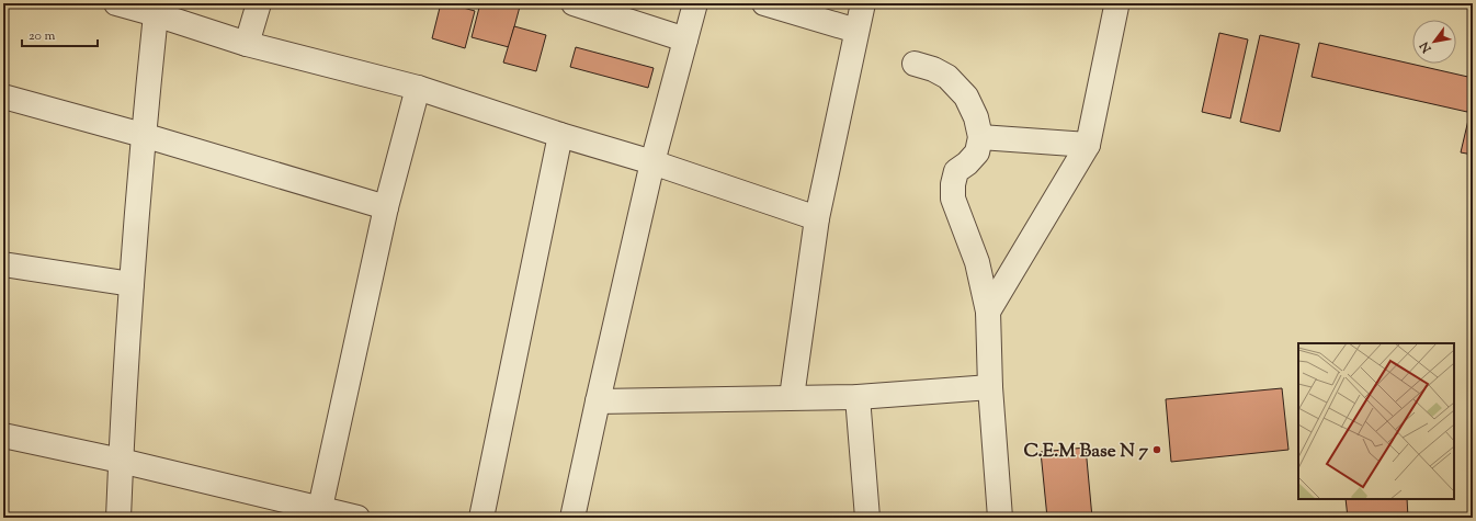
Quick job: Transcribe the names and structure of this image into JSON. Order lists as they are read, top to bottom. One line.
{"places":["C.E.M Base N 7"],"scale_bar":"20 m","north":"bottom left"}
